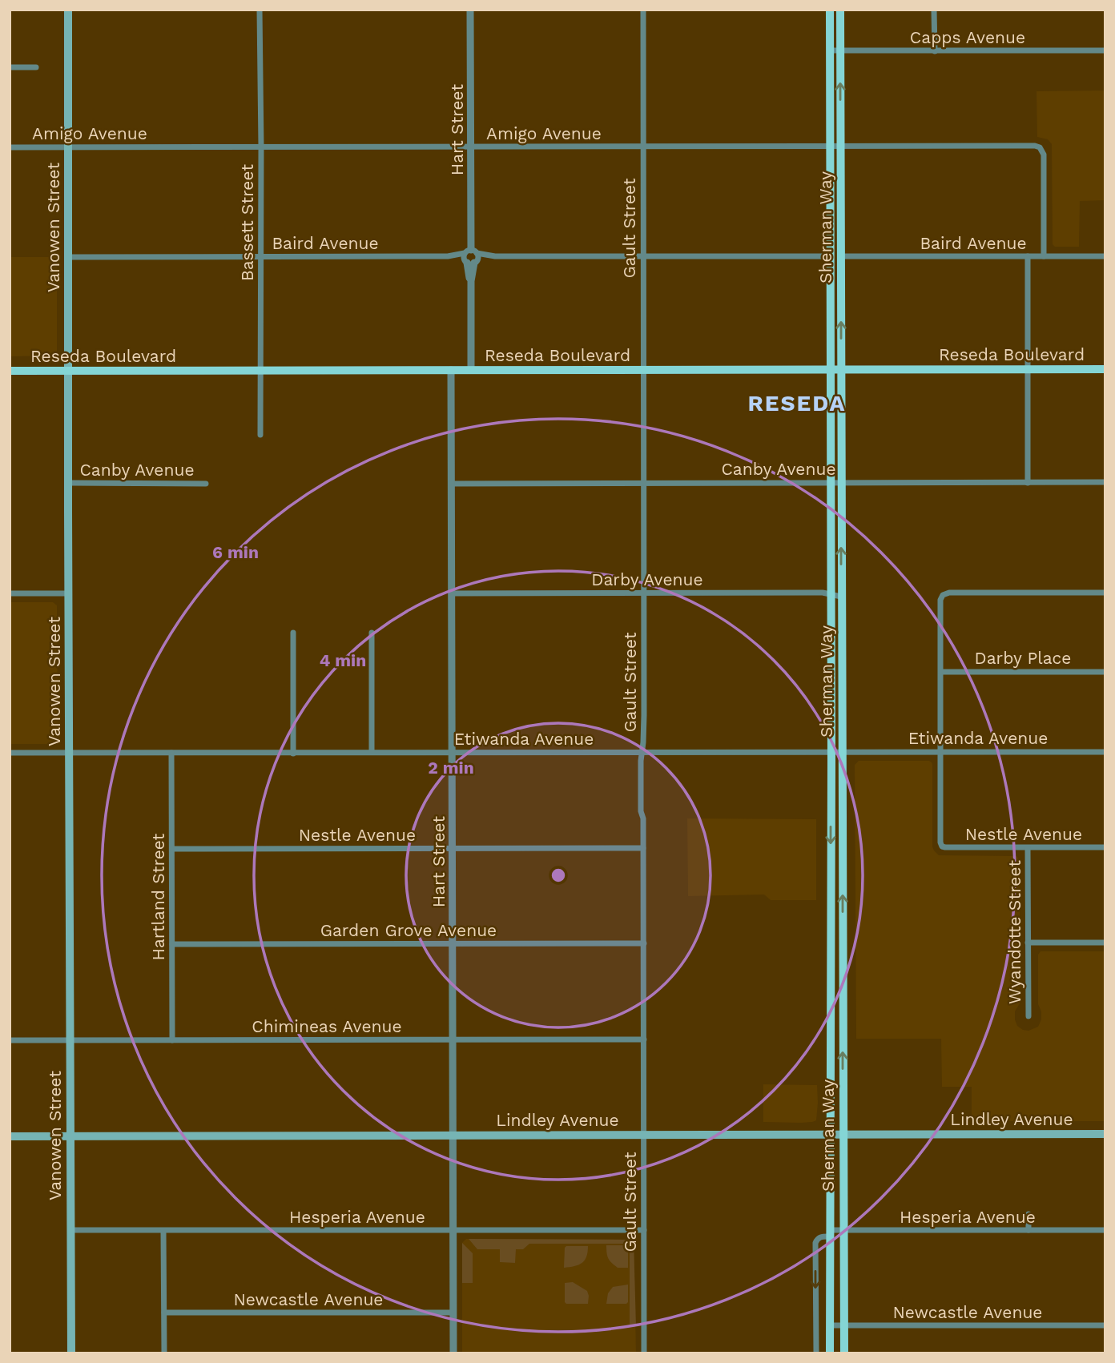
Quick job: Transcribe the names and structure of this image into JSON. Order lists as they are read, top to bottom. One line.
{"streets":{"main road":["Vanowen Street","Sherman Way","Reseda Boulevard","Lindley Avenue"],"street":["Capps Avenue","Hart Street","Amigo Avenue","Bassett Street","Gault Street","Baird Avenue","Canby Avenue","Darby Avenue","Darby Place","Etiwanda Avenue","Nestle Avenue","Hartland Street","Garden Grove Avenue","Wyandotte Street","Chimineas Avenue","Hesperia Avenue","Newcastle Avenue"]},"crossings":[["Capps Avenue","Sherman Way"],["Hart Street","Amigo Avenue"],["Hart Street","Baird Avenue"],["Hart Street","Reseda Boulevard"],["Hart Street","Canby Avenue"],["Hart Street","Darby Avenue"],["Hart Street","Etiwanda Avenue"],["Hart Street","Nestle Avenue"],["Hart Street","Garden Grove Avenue"],["Hart Street","Chimineas Avenue"],["Hart Street","Lindley Avenue"],["Hart Street","Hesperia Avenue"],["Hart Street","Newcastle Avenue"],["Amigo Avenue","Bassett Street"],["Amigo Avenue","Vanowen Street"],["Amigo Avenue","Sherman Way"],["Amigo Avenue","Gault Street"],["Amigo Avenue","Baird Avenue"],["Bassett Street","Baird Avenue"],["Bassett Street","Reseda Boulevard"],["Vanowen Street","Baird Avenue"],["Vanowen Street","Reseda Boulevard"],["Vanowen Street","Canby Avenue"],["Vanowen Street","Etiwanda Avenue"],["Vanowen Street","Chimineas Avenue"],["Vanowen Street","Lindley Avenue"],["Vanowen Street","Hesperia Avenue"],["Sherman Way","Baird Avenue"],["Sherman Way","Reseda Boulevard"],["Sherman Way","Canby Avenue"],["Sherman Way","Darby Avenue"],["Sherman Way","Etiwanda Avenue"],["Sherman Way","Lindley Avenue"],["Sherman Way","Hesperia Avenue"],["Sherman Way","Newcastle Avenue"],["Gault Street","Baird Avenue"],["Gault Street","Reseda Boulevard"],["Gault Street","Canby Avenue"],["Gault Street","Darby Avenue"],["Gault Street","Etiwanda Avenue"],["Gault Street","Nestle Avenue"],["Gault Street","Garden Grove Avenue"],["Gault Street","Chimineas Avenue"],["Gault Street","Lindley Avenue"],["Gault Street","Hesperia Avenue"],["Etiwanda Avenue","Nestle Avenue"],["Etiwanda Avenue","Hartland Street"],["Nestle Avenue","Hartland Street"],["Nestle Avenue","Wyandotte Street"],["Hartland Street","Garden Grove Avenue"],["Hartland Street","Chimineas Avenue"]],"districts":["RESEDA"],"rings":["6 min","4 min","2 min"]}
